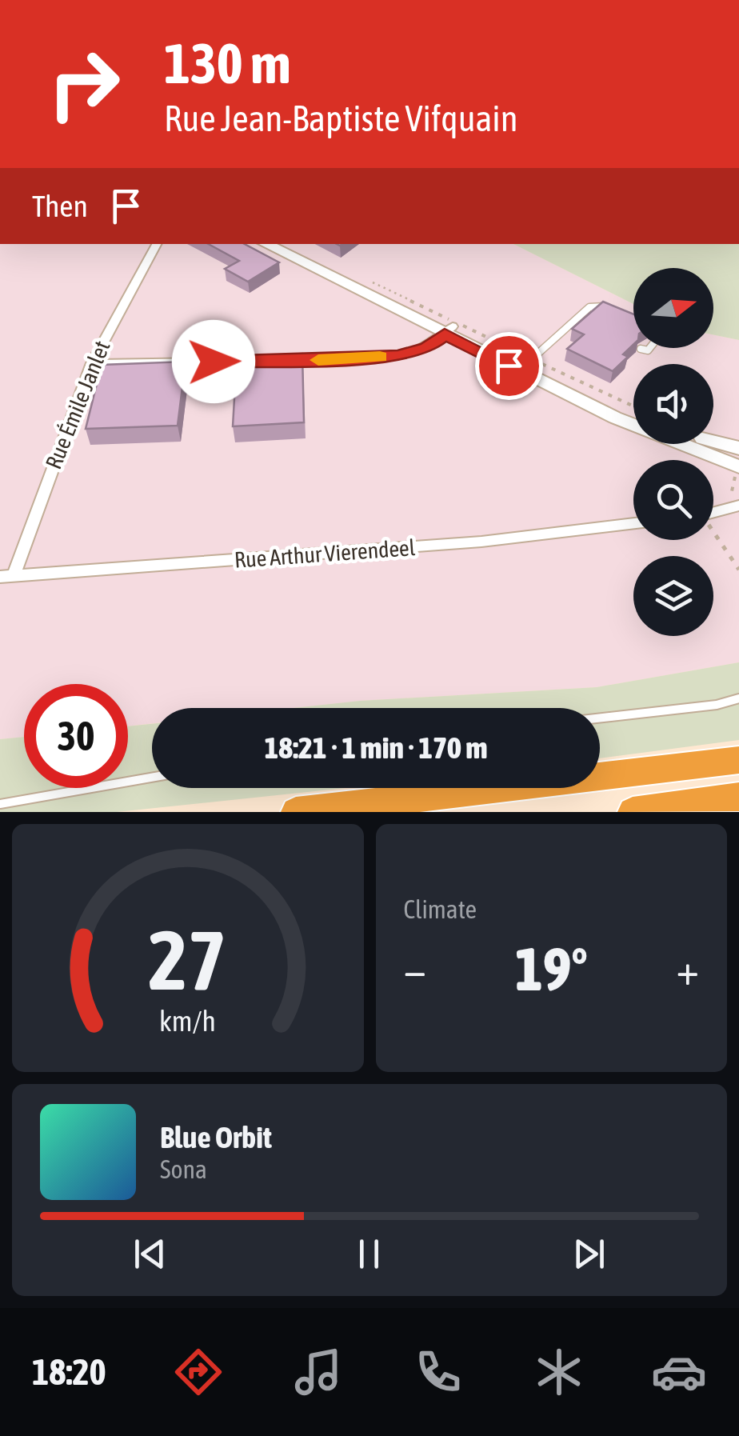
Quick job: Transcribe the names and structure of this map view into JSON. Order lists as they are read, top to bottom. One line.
{"streets":{"street":["Rue Émile Janlet","Rue Arthur Vierendeel"]},"crossings":[["Rue Émile Janlet","Rue Arthur Vierendeel"]],"north":"right","page":{"turn":["130 m","Rue Jean-Baptiste Vifquain"],"then":"Then","limit":"30","trip":"18:21 · 1 min · 170 m","tile":"Climate","heat":["−","19°","+"],"song":["Blue Orbit","Sona"],"tabs":"18:20","gauge":["27","km/h"]}}
